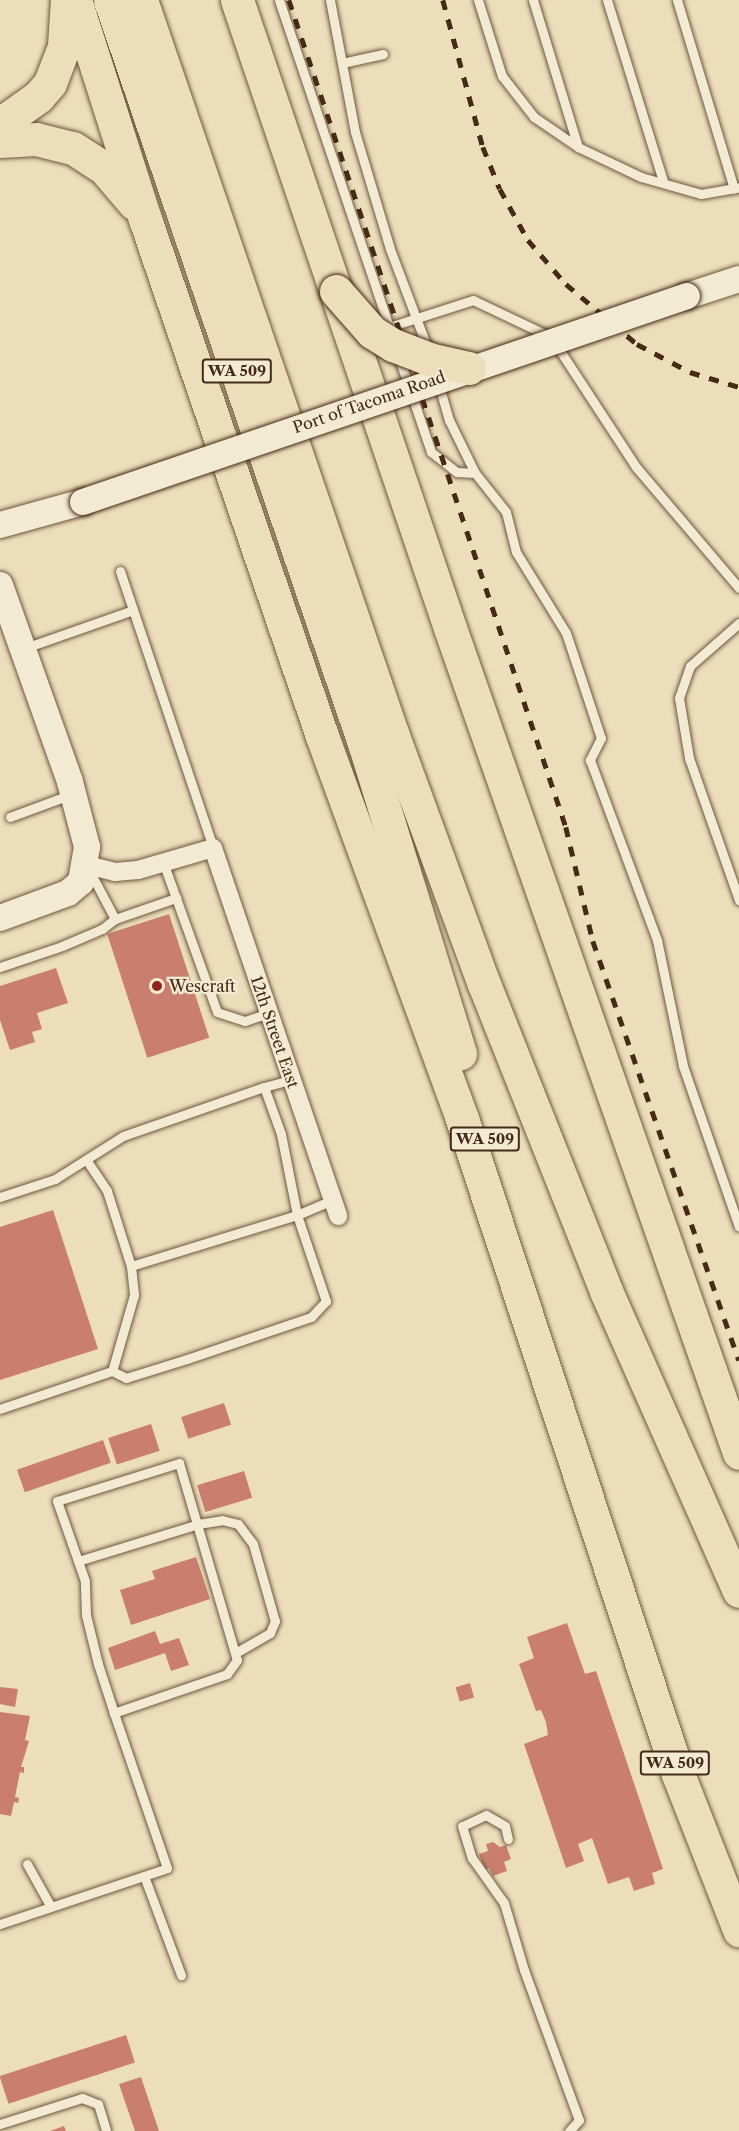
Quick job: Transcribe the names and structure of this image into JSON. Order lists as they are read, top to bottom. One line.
{"streets":{"highway":["WA 509"],"main road":["Port of Tacoma Road"],"street":["12th Street East"]},"places":["Wescraft"]}
